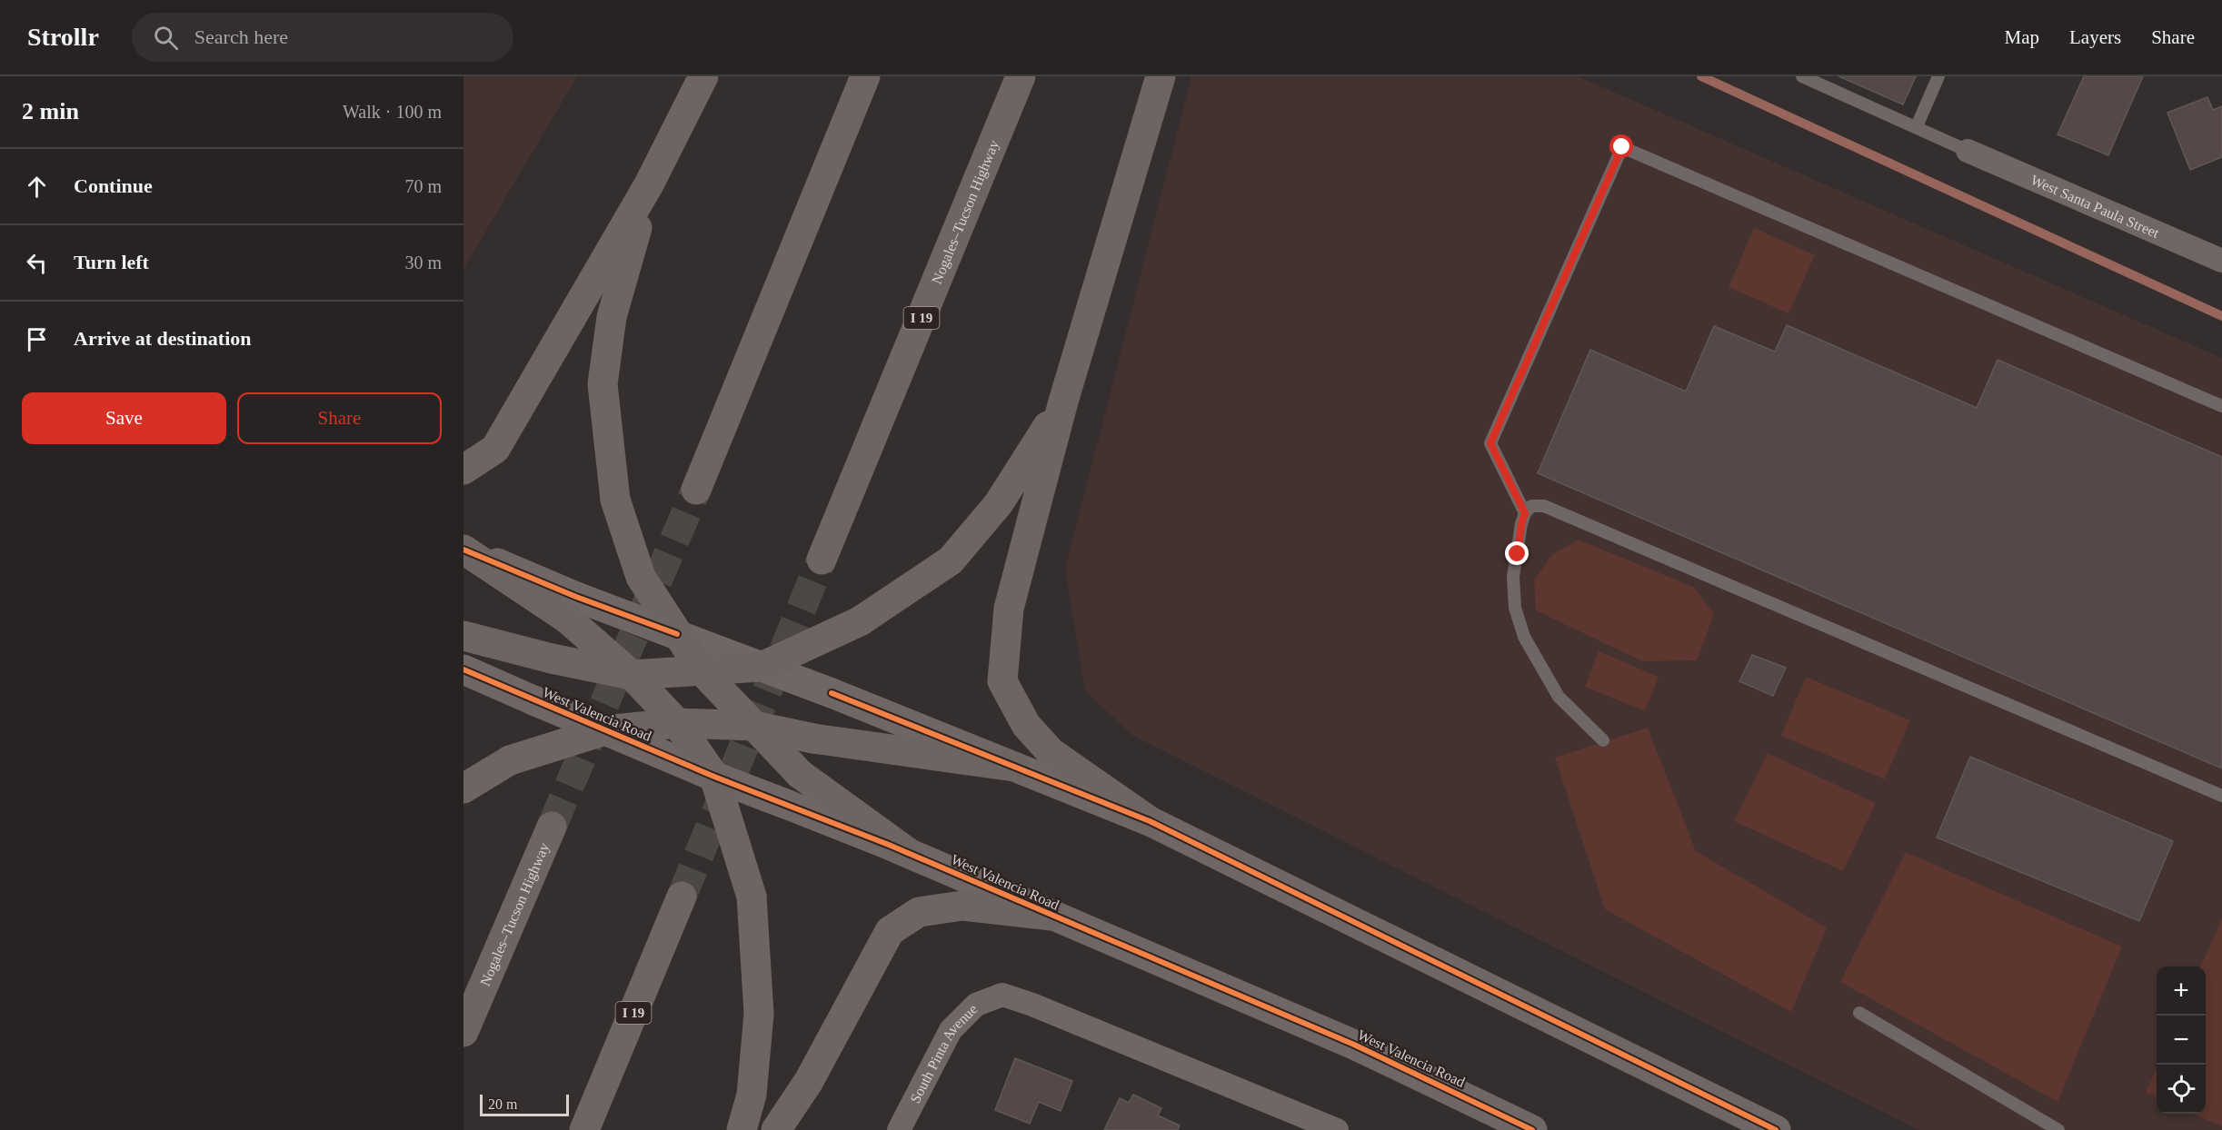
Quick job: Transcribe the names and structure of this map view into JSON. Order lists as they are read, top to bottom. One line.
{"streets":{"highway":["Nogales–Tucson Highway","I 19"],"main road":["West Valencia Road"],"street":["West Santa Paula Street","South Pinta Avenue"]},"scale_bar":"20 m","page":{"header":"Strollr","search":"Search here","nav":["Map","Layers","Share"],"heading":["2 min","Walk · 100 m"],"list":[["Continue","70 m"],["Turn left","30 m"],"Arrive at destination"],"buttons":["Save","Share"],"map_buttons":["+","−"],"scale":"20 m"}}
